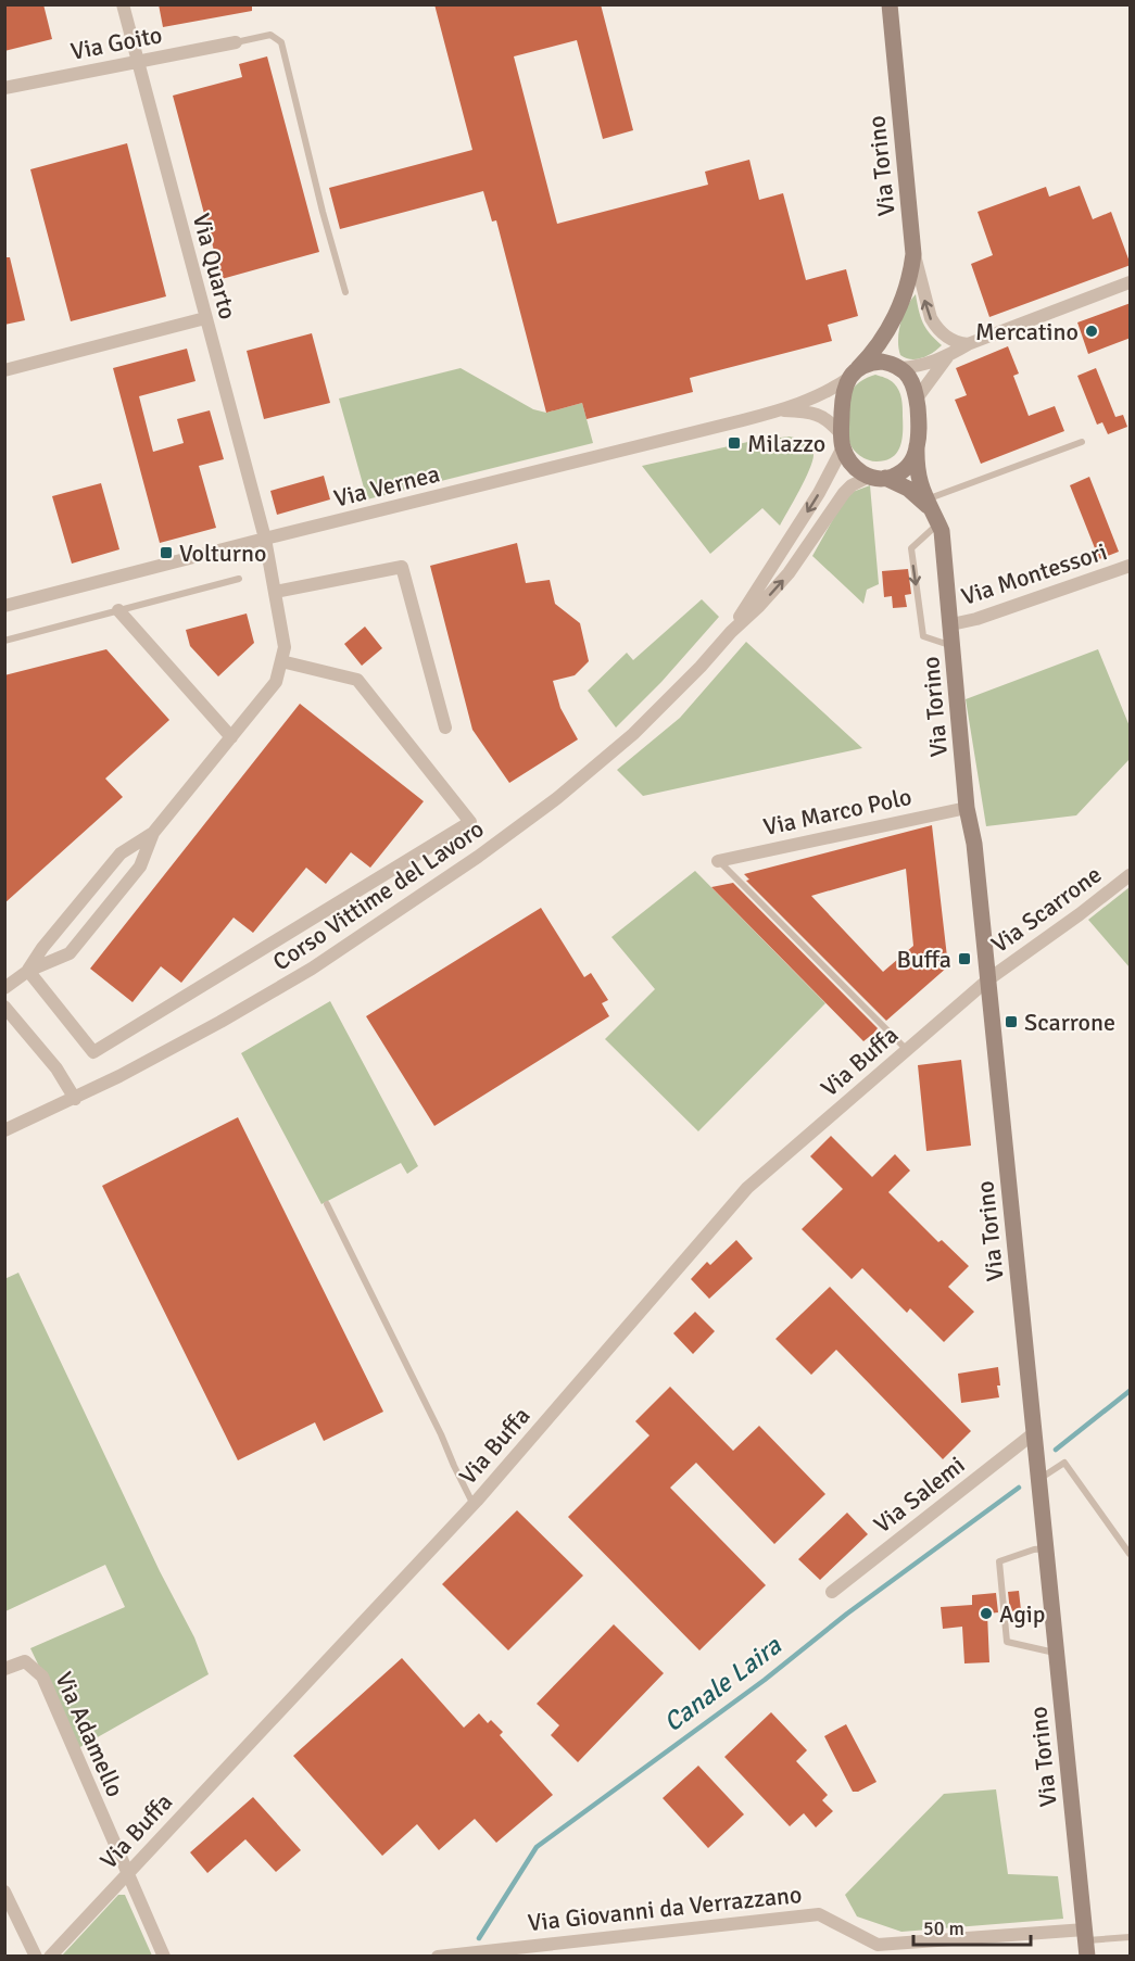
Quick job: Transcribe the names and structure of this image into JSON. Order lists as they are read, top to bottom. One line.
{"streets":{"main road":["Via Torino"],"street":["Via Goito","Via Quarto","Via Vernea","Via Montessori","Via Marco Polo","Corso Vittime del Lavoro","Via Scarrone","Via Buffa","Via Salemi","Via Adamello","Via Giovanni da Verrazzano"]},"crossings":[["Via Goito","Via Quarto"],["Via Torino","Via Montessori"],["Via Torino","Via Marco Polo"],["Via Torino","Via Scarrone"],["Via Torino","Via Buffa"],["Via Torino","Via Salemi"],["Via Torino","Via Giovanni da Verrazzano"],["Via Quarto","Via Vernea"],["Via Scarrone","Via Buffa"],["Via Buffa","Via Adamello"]],"water":["Canale Laira"],"places":{"other":["Mercatino","Agip"],"transit":["Milazzo","Volturno","Buffa","Scarrone"]},"scale_bar":"50 m"}
